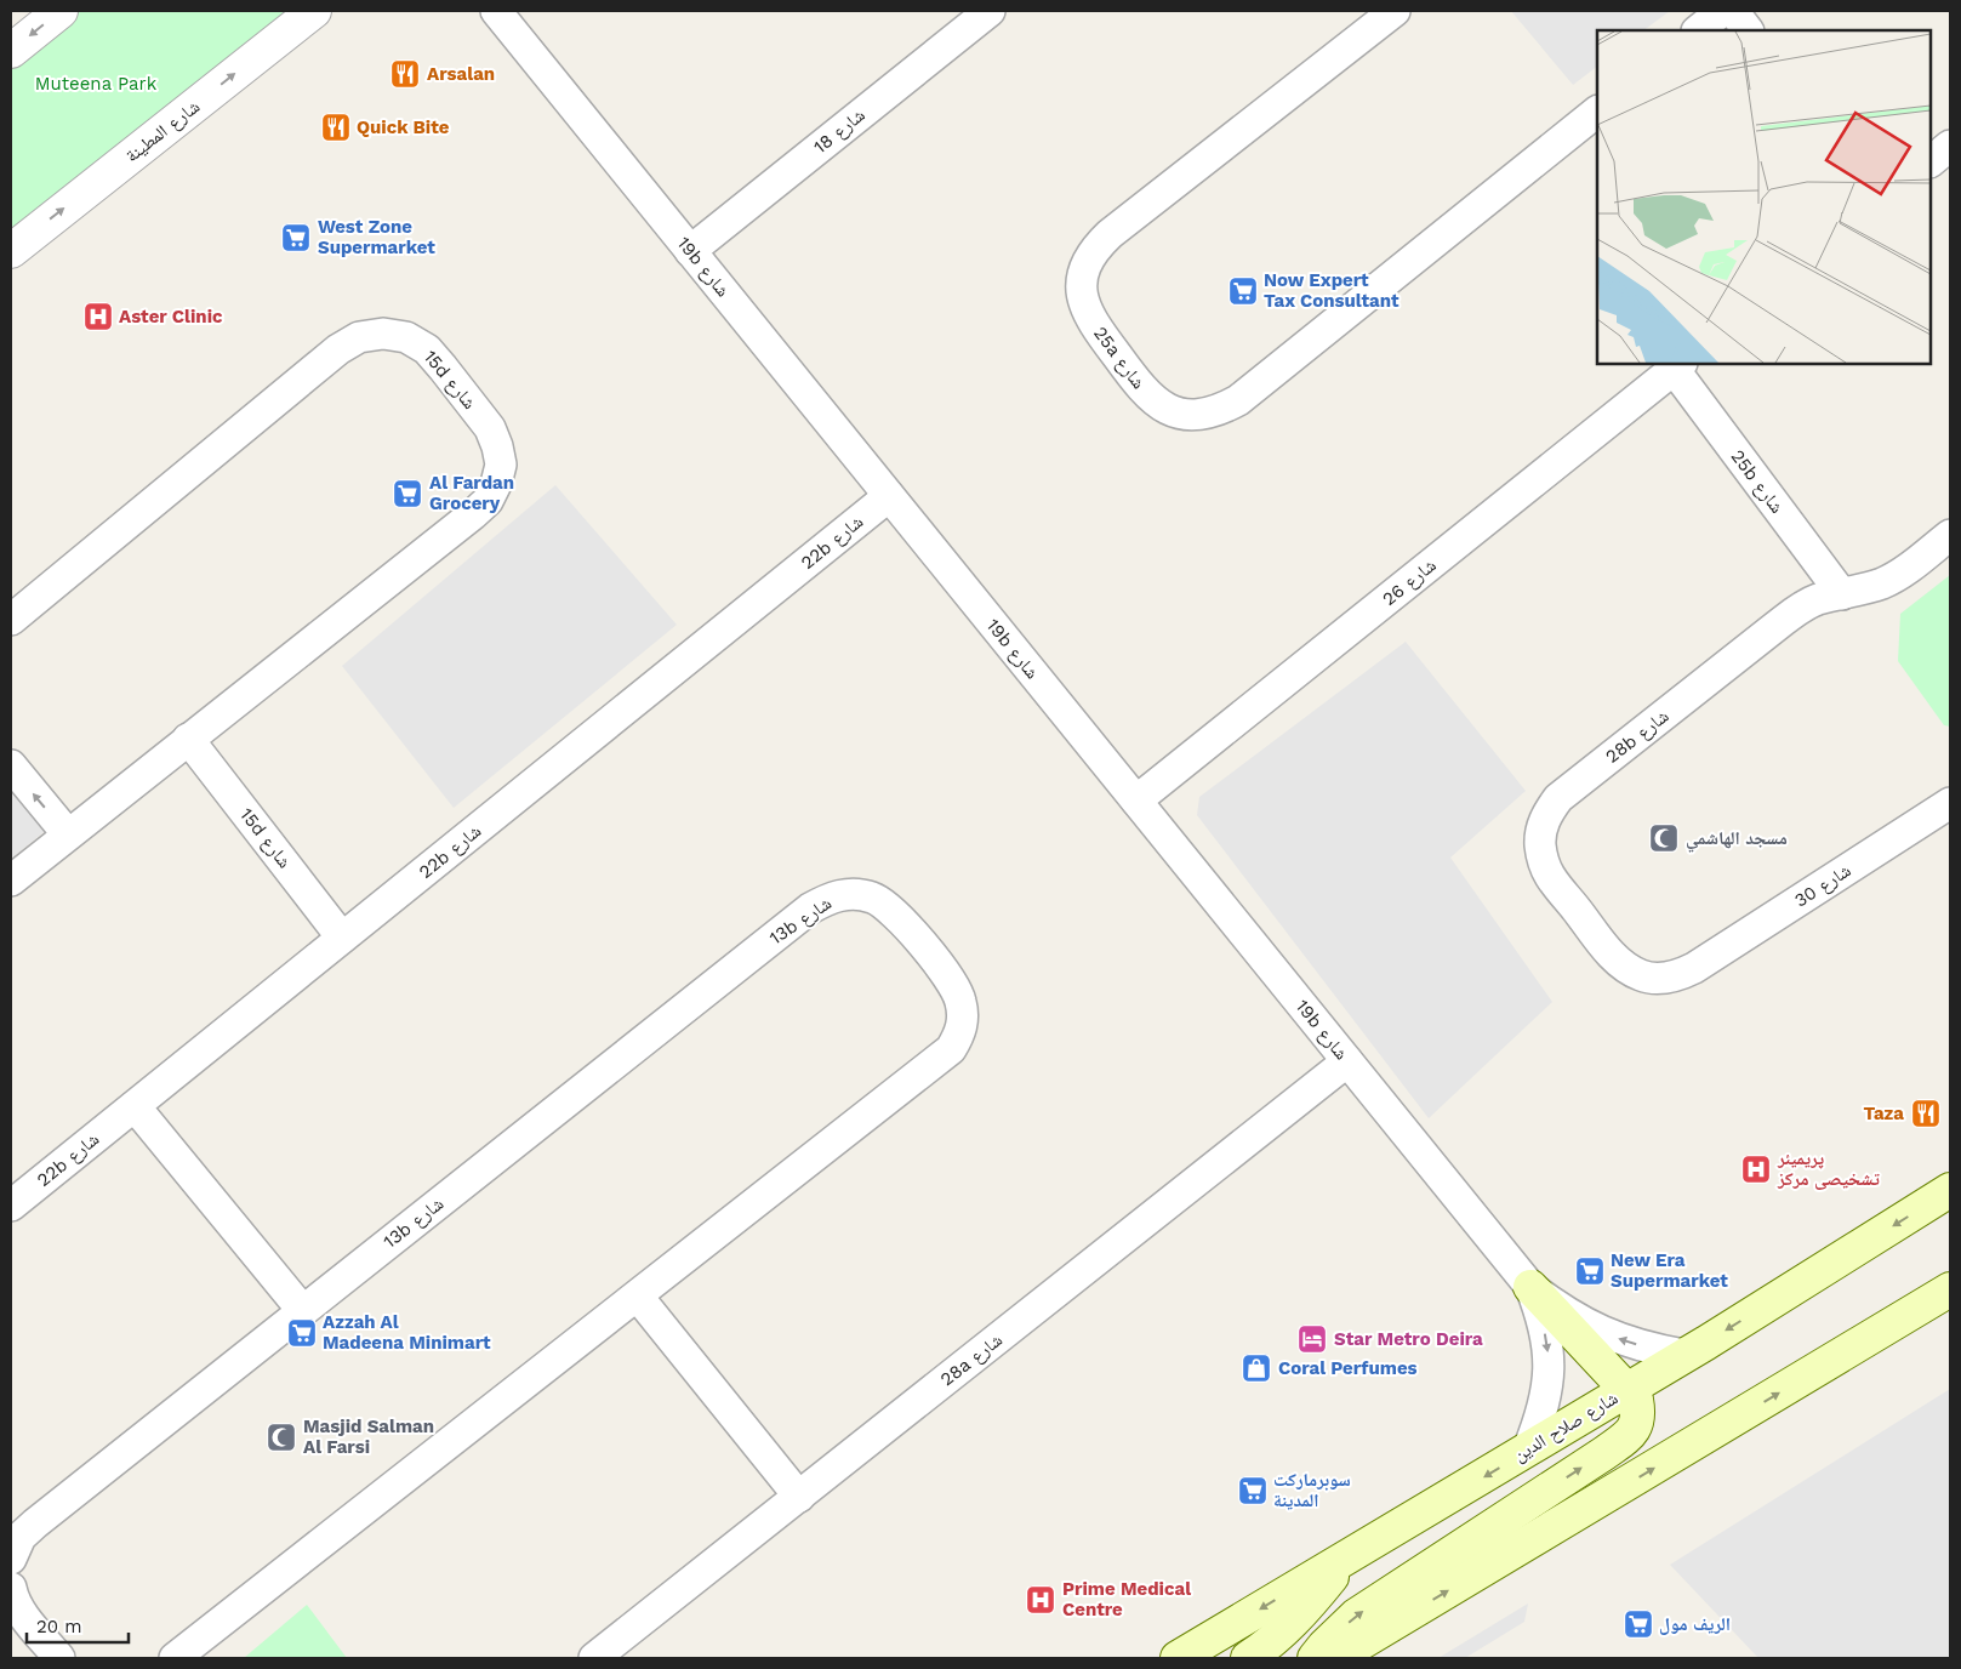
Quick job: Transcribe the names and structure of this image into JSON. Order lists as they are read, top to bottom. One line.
{"streets":{"main road":["شارع صلاح الدين"],"street":["شارع المطينة","شارع 18","19b شارع","25a شارع","15d شارع","25b شارع","22b شارع","شارع 26","28b شارع","شارع 30","13b شارع","28a شارع"]},"crossings":[["شارع 18","19b شارع"],["19b شارع","22b شارع"],["19b شارع","شارع 26"],["19b شارع","28a شارع"],["19b شارع","شارع صلاح الدين"],["15d شارع","22b شارع"],["25b شارع","شارع 26"],["25b شارع","28b شارع"],["28b شارع","شارع 30"]],"one_way":["شارع المطينة"],"parks":["Muteena Park"],"places":{"restaurant":["Arsalan","Quick Bite","Taza"],"supermarket":["West Zone Supermarket","Now Expert Tax Consultant","Al Fardan Grocery","New Era Supermarket","Azzah Al Madeena Minimart","سوبرماركت المدينة","الريف مول"],"hospital":["Aster Clinic","پریمیئر تشخیصی مرکز","Prime Medical Centre"],"mosque":["مسجد الهاشمي","Masjid Salman Al Farsi"],"hotel":["Star Metro Deira"],"shop":["Coral Perfumes"]},"scale_bar":"20 m"}
